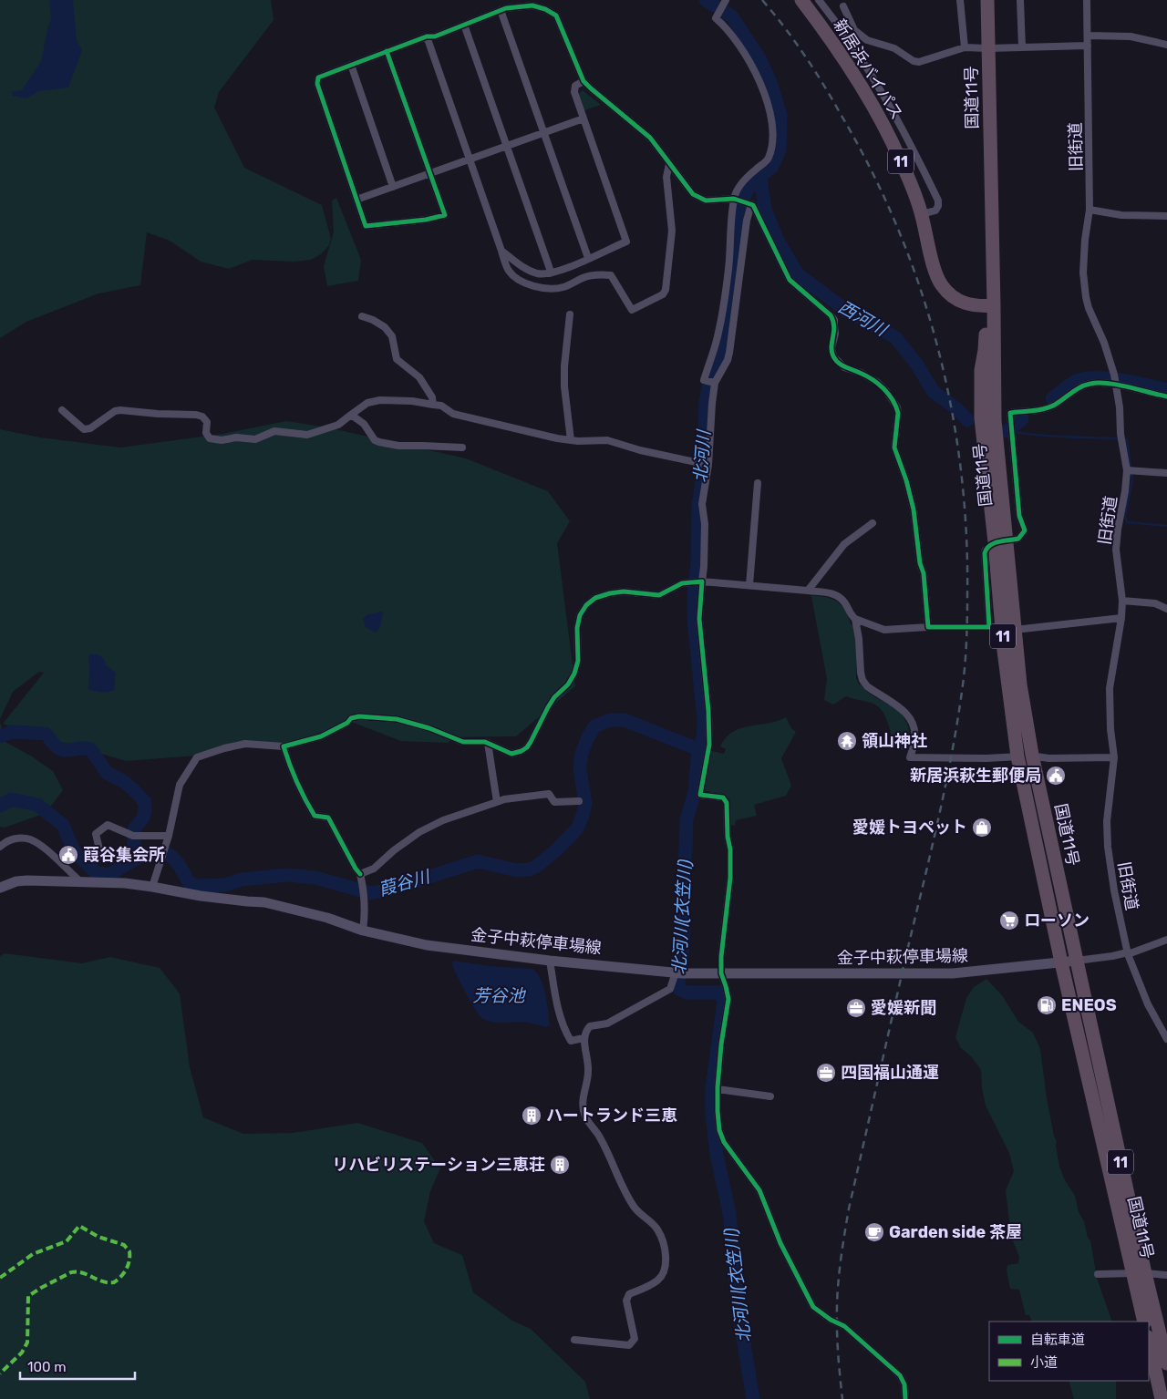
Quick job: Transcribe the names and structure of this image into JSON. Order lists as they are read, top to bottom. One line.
{"streets":{"highway":["新居浜バイパス","国道11号","11"],"main road":["金子中萩停車場線"],"street":["旧街道"]},"crossings":[["新居浜バイパス","国道11号"],["国道11号","金子中萩停車場線"]],"water":["西河川","北河川","葭谷川","北河川(衣笠川)","芳谷池"],"places":{"temple":["領山神社"],"public building":["新居浜萩生郵便局","葭谷集会所"],"shop":["愛媛トヨペット"],"supermarket":["ローソン"],"fuel station":["ENEOS"],"office":["愛媛新聞","四国福山通運"],"building":["ハートランド三恵","リハビリステーション三恵荘"],"cafe":["Garden side 茶屋"]},"legend":["自転車道","小道"],"scale_bar":"100 m"}
